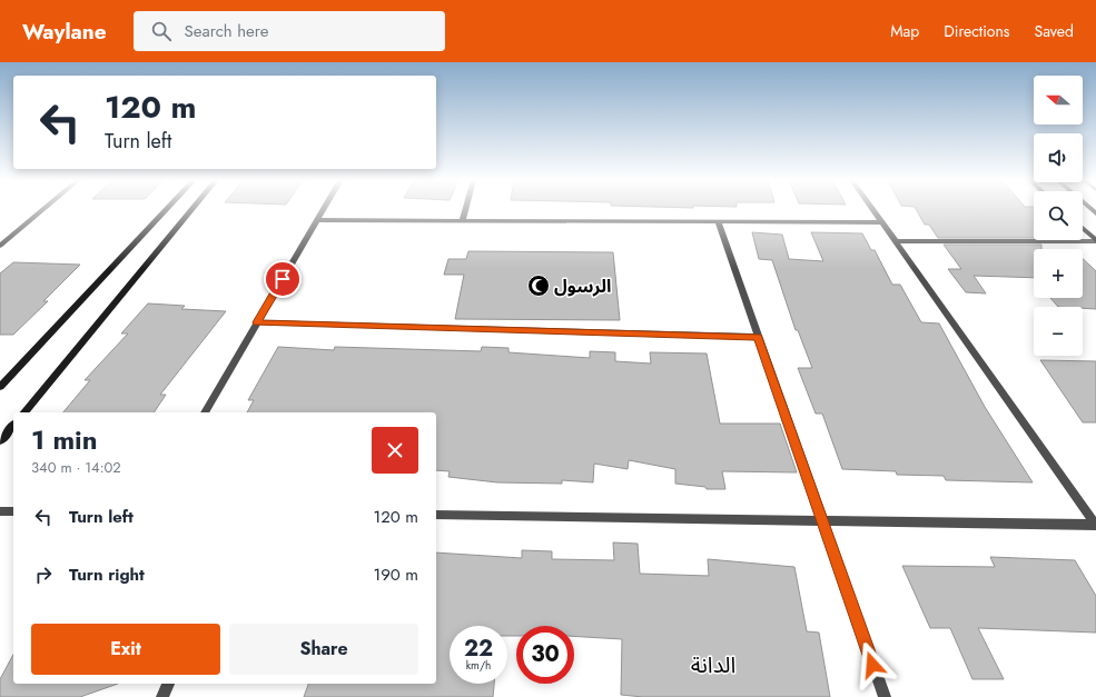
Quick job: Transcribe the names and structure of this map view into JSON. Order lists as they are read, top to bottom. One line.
{"districts":["الدانة"],"places":{"mosque":["الرسول"]},"north":"left","page":{"header":"Waylane","search":"Search here","nav":["Map","Directions","Saved"],"map_buttons":["+","−"],"turn":["120 m","Turn left"],"heading":["1 min","340 m · 14:02"],"list":[{"name":"Turn left","value":"120 m"},{"name":"Turn right","value":"190 m"}],"buttons":["Exit","Share"],"speed":"22 km/h","limit":"30"}}
